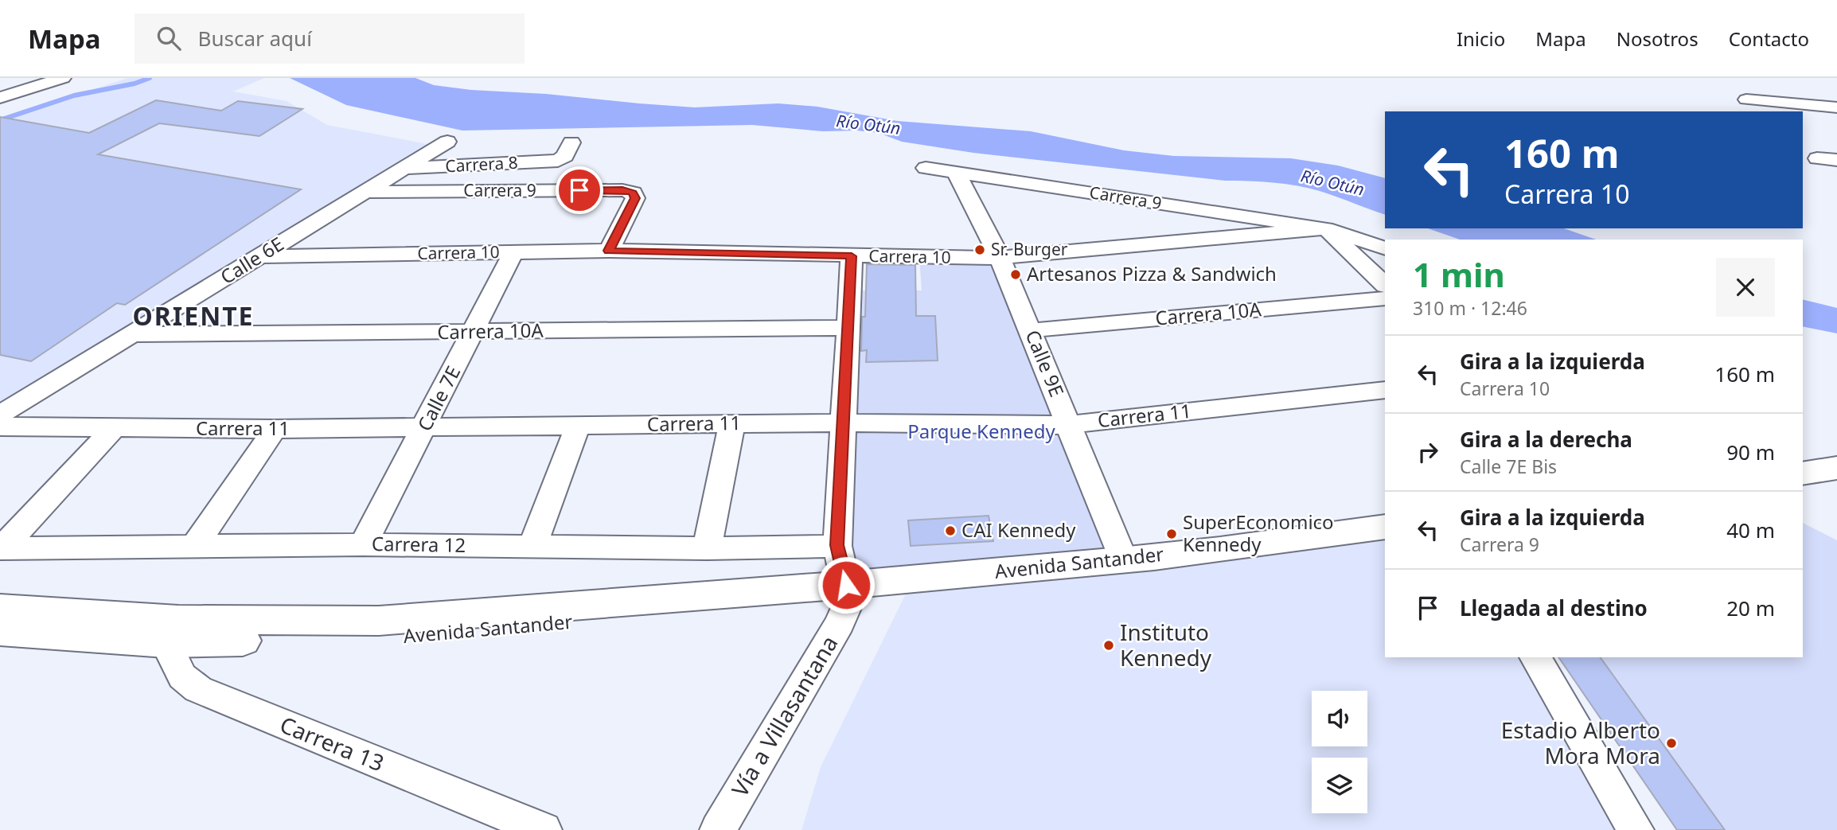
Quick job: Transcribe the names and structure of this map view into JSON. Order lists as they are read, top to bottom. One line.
{"streets":{"street":["Carrera 8","Carrera 9","Carrera 10","Calle 6E","Carrera 10A","Calle 9E","Calle 7E","Carrera 11","Carrera 12","Avenida Santander","Vía a Villasantana","Carrera 13"]},"crossings":[["Carrera 8","Calle 6E"],["Carrera 9","Carrera 10"],["Carrera 9","Calle 6E"],["Carrera 9","Calle 9E"],["Carrera 10","Calle 6E"],["Carrera 10","Calle 9E"],["Carrera 10","Calle 7E"],["Calle 6E","Carrera 10A"],["Carrera 10A","Calle 9E"],["Carrera 10A","Calle 7E"],["Calle 9E","Carrera 11"],["Calle 9E","Avenida Santander"],["Calle 7E","Carrera 11"],["Calle 7E","Carrera 12"],["Avenida Santander","Vía a Villasantana"],["Avenida Santander","Carrera 13"]],"districts":["ORIENTE"],"water":["Río Otún"],"parks":["Parque Kennedy"],"places":["Sr. Burger","Artesanos Pizza & Sandwich","CAI Kennedy","SuperEconomico Kennedy","Instituto Kennedy","Estadio Alberto Mora Mora"],"page":{"header":"Mapa","search":"Buscar aquí","nav":["Inicio","Mapa","Nosotros","Contacto"],"turn":["160 m","Carrera 10"],"heading":["1 min","310 m · 12:46"],"list":[{"name":"Gira a la izquierda","note":"Carrera 10","value":"160 m"},{"name":"Gira a la derecha","note":"Calle 7E Bis","value":"90 m"},{"name":"Gira a la izquierda","note":"Carrera 9","value":"40 m"},{"name":"Llegada al destino","value":"20 m"}]}}
